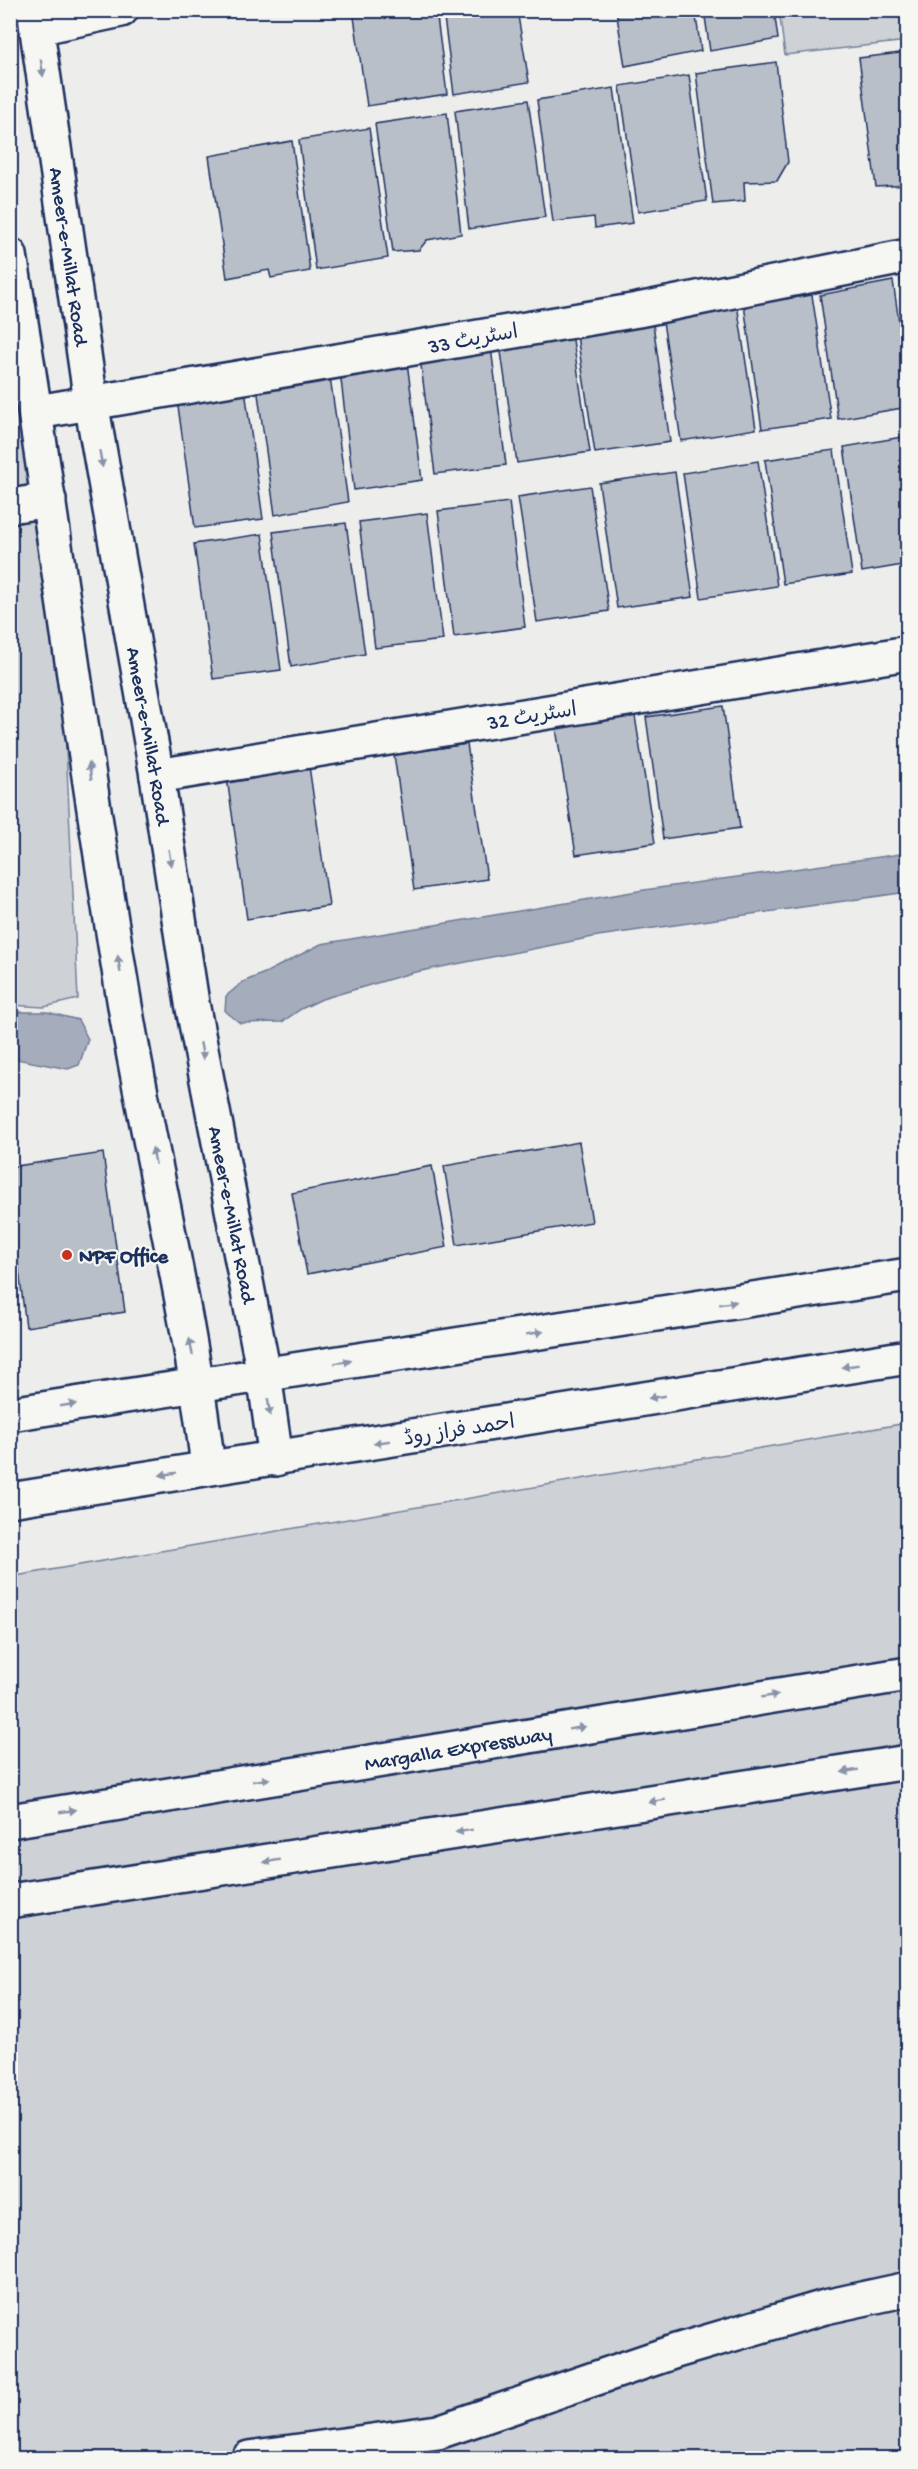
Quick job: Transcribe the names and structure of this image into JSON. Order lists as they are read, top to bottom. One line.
{"streets":{"main road":["Ameer-e-Millat Road","اسٹریٹ 33","اسٹریٹ 32","احمد فراز روڈ","Margalla Expressway"]},"crossings":[["Ameer-e-Millat Road","اسٹریٹ 33"],["Ameer-e-Millat Road","اسٹریٹ 32"],["Ameer-e-Millat Road","احمد فراز روڈ"]],"places":["NPF Office"]}
